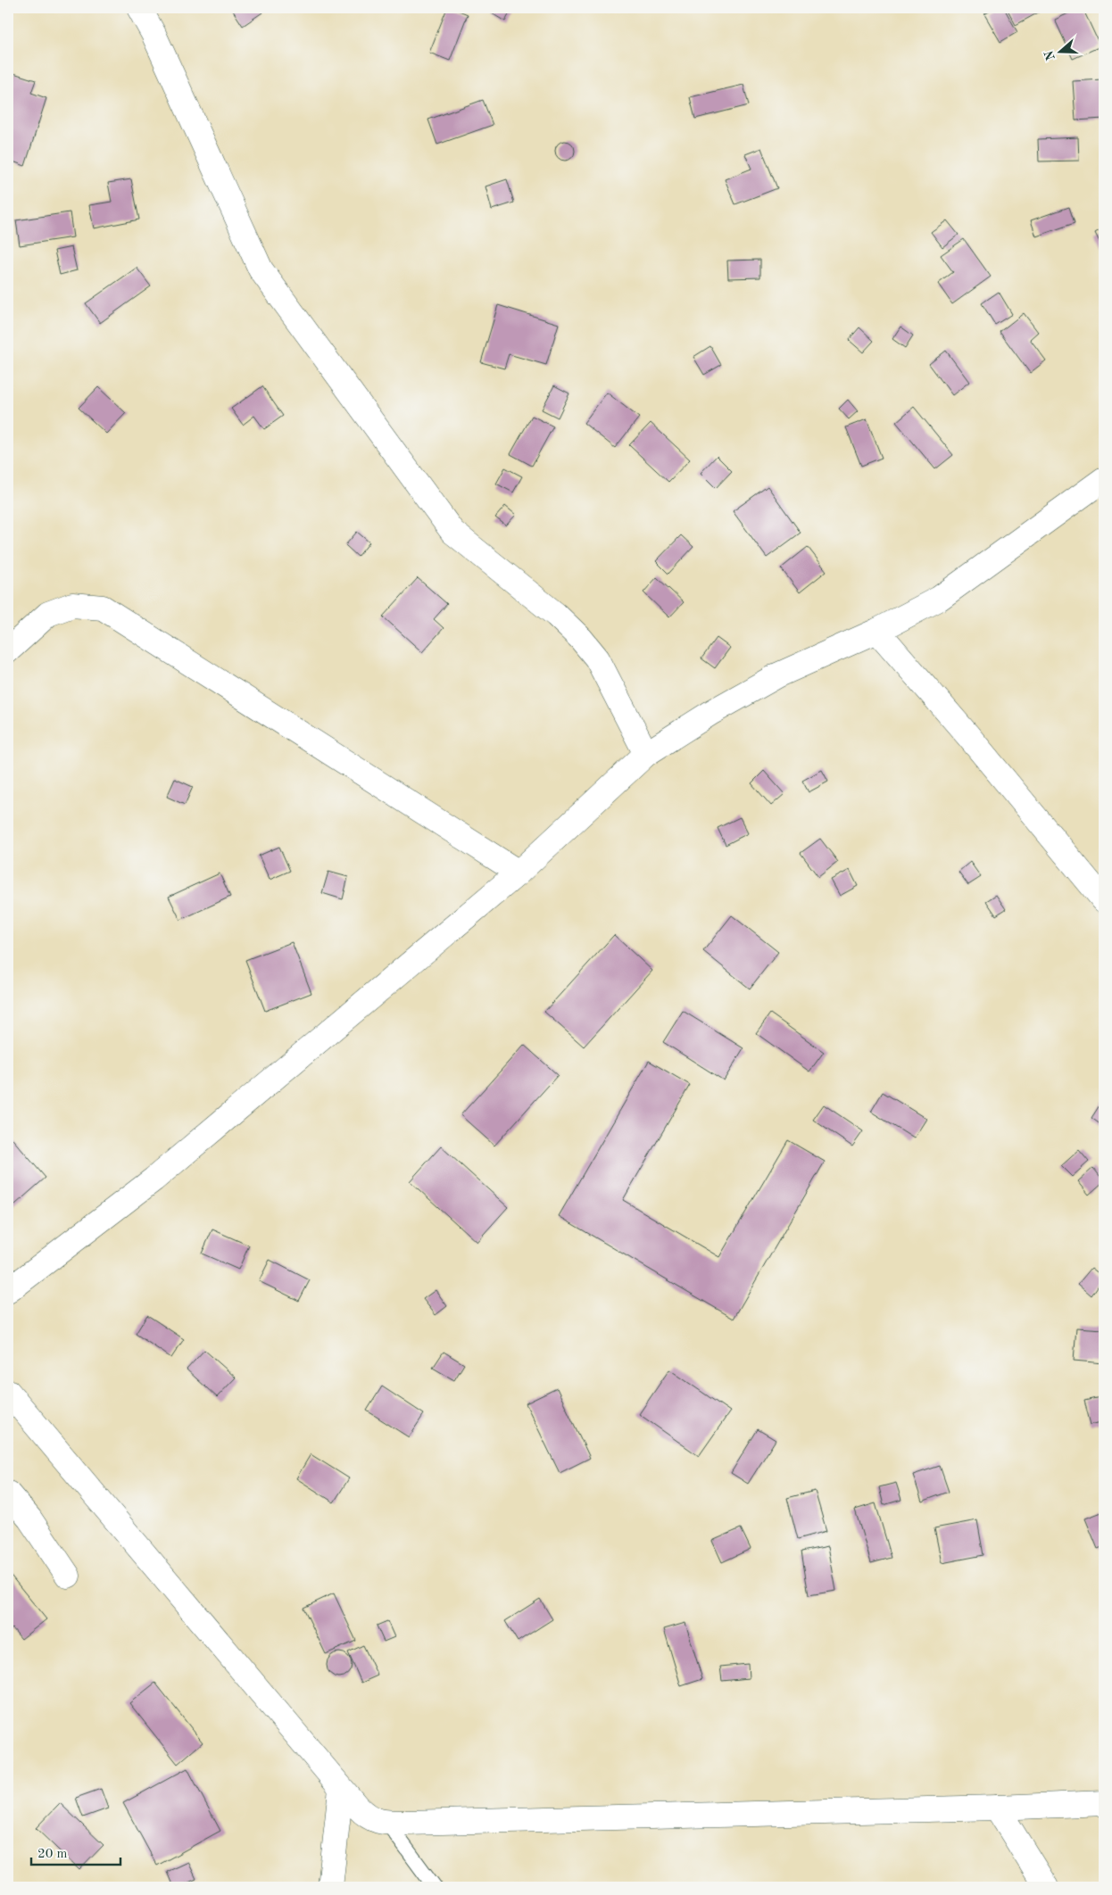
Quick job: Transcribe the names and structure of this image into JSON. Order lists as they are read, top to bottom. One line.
{"scale_bar":"20 m","north":"left"}
